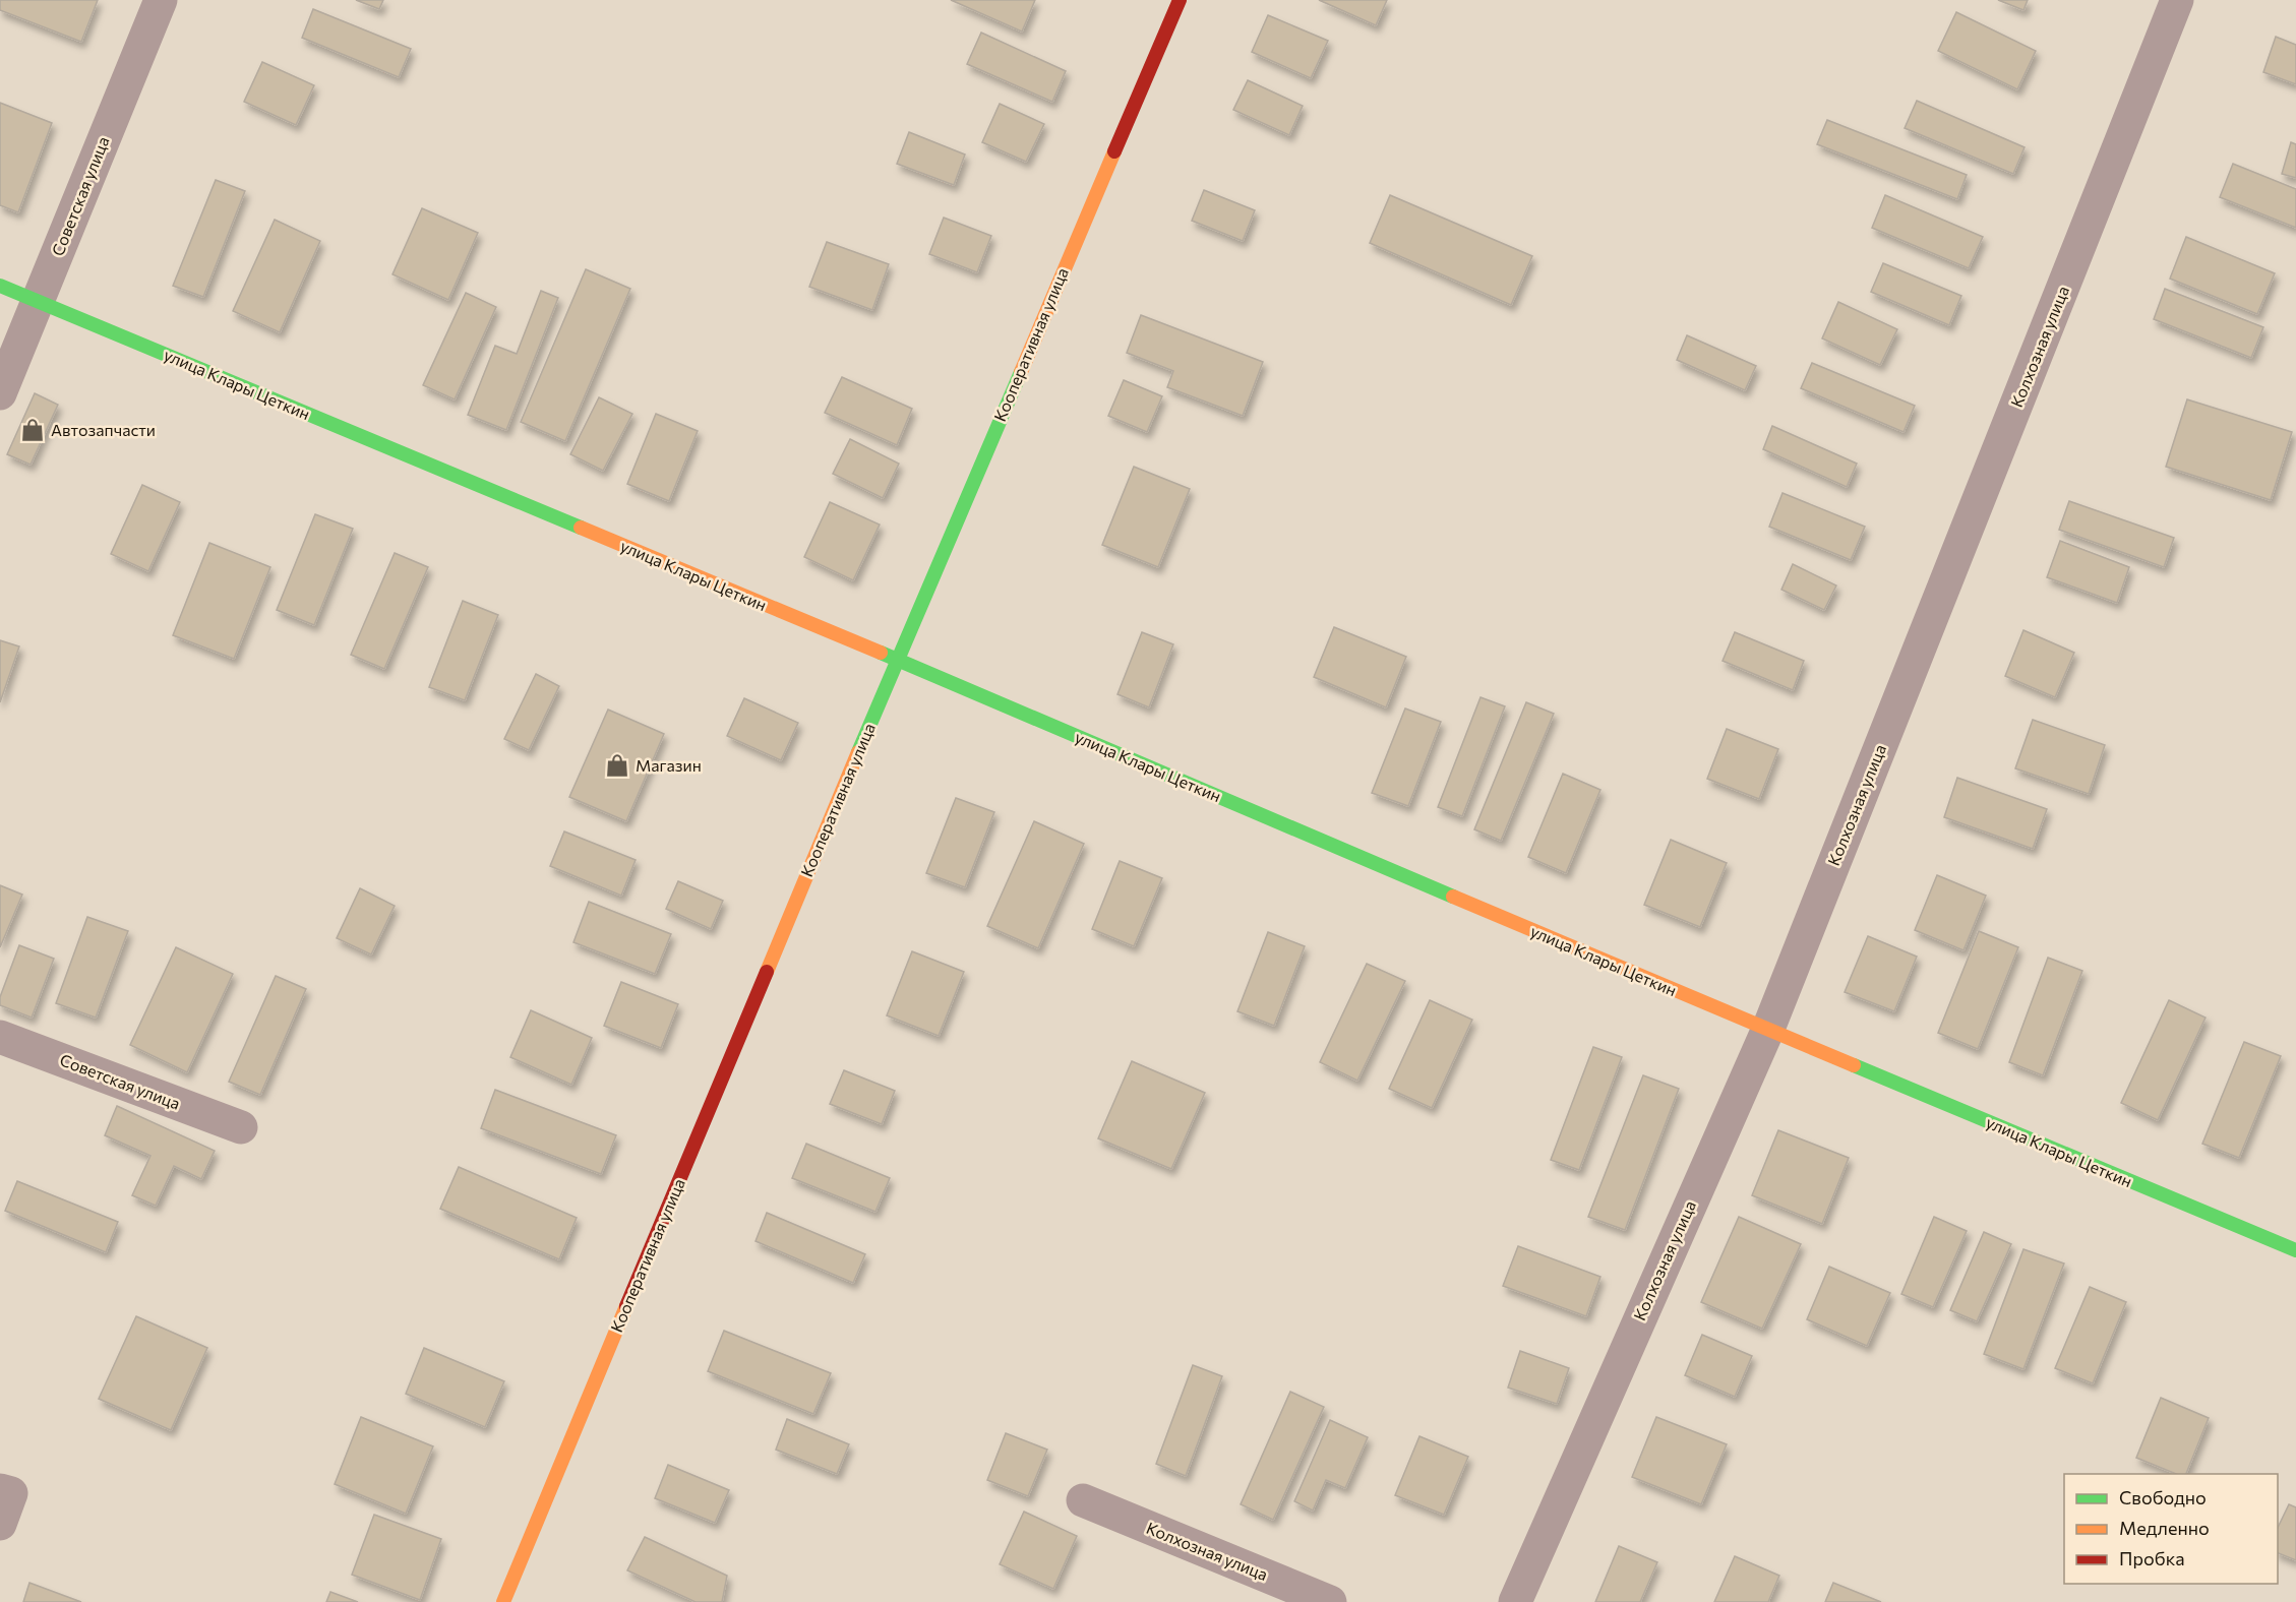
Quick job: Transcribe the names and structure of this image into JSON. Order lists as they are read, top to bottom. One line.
{"streets":{"main road":["Кооперативная улица","улица Клары Цеткин"],"street":["Советская улица","Колхозная улица"]},"crossings":[["Советская улица","улица Клары Цеткин"],["Кооперативная улица","улица Клары Цеткин"],["Колхозная улица","улица Клары Цеткин"]],"places":{"shop":["Автозапчасти","Магазин"]},"legend":["Свободно","Медленно","Пробка"]}
